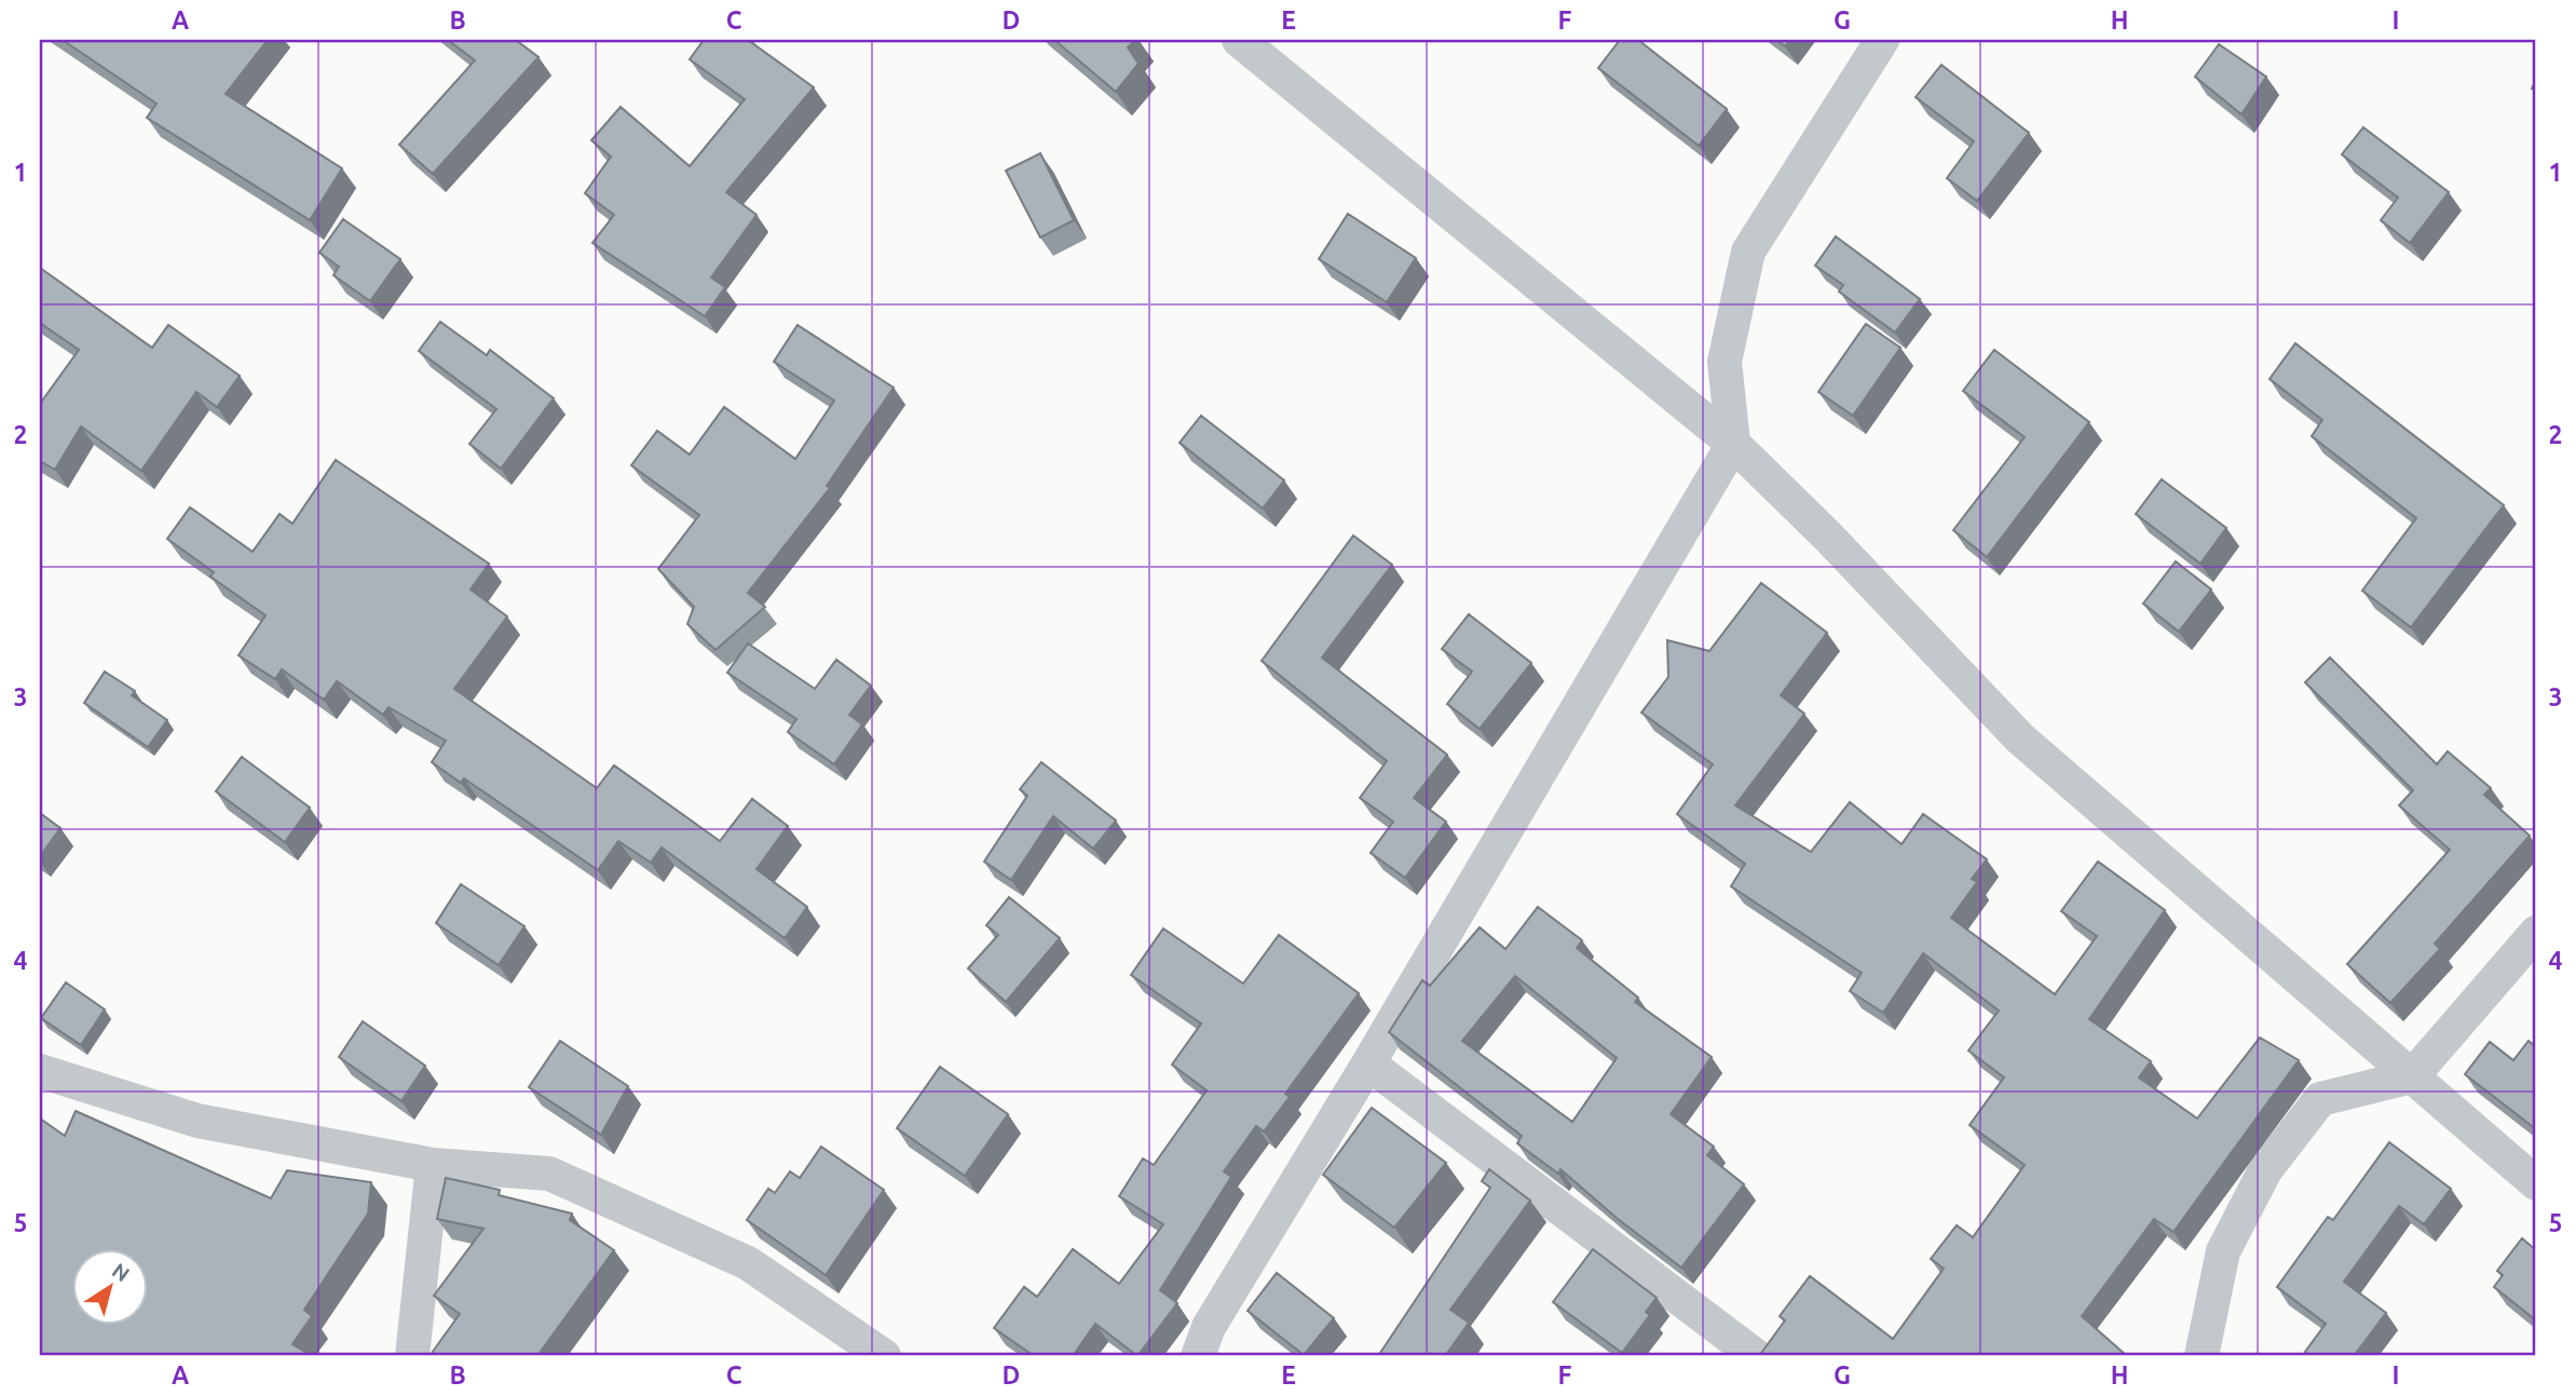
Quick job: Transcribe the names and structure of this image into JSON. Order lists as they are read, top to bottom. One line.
{"north":"top right","grid":{"columns":["A","B","C","D","E","F","G","H","I"],"rows":["1","2","3","4","5"]}}
